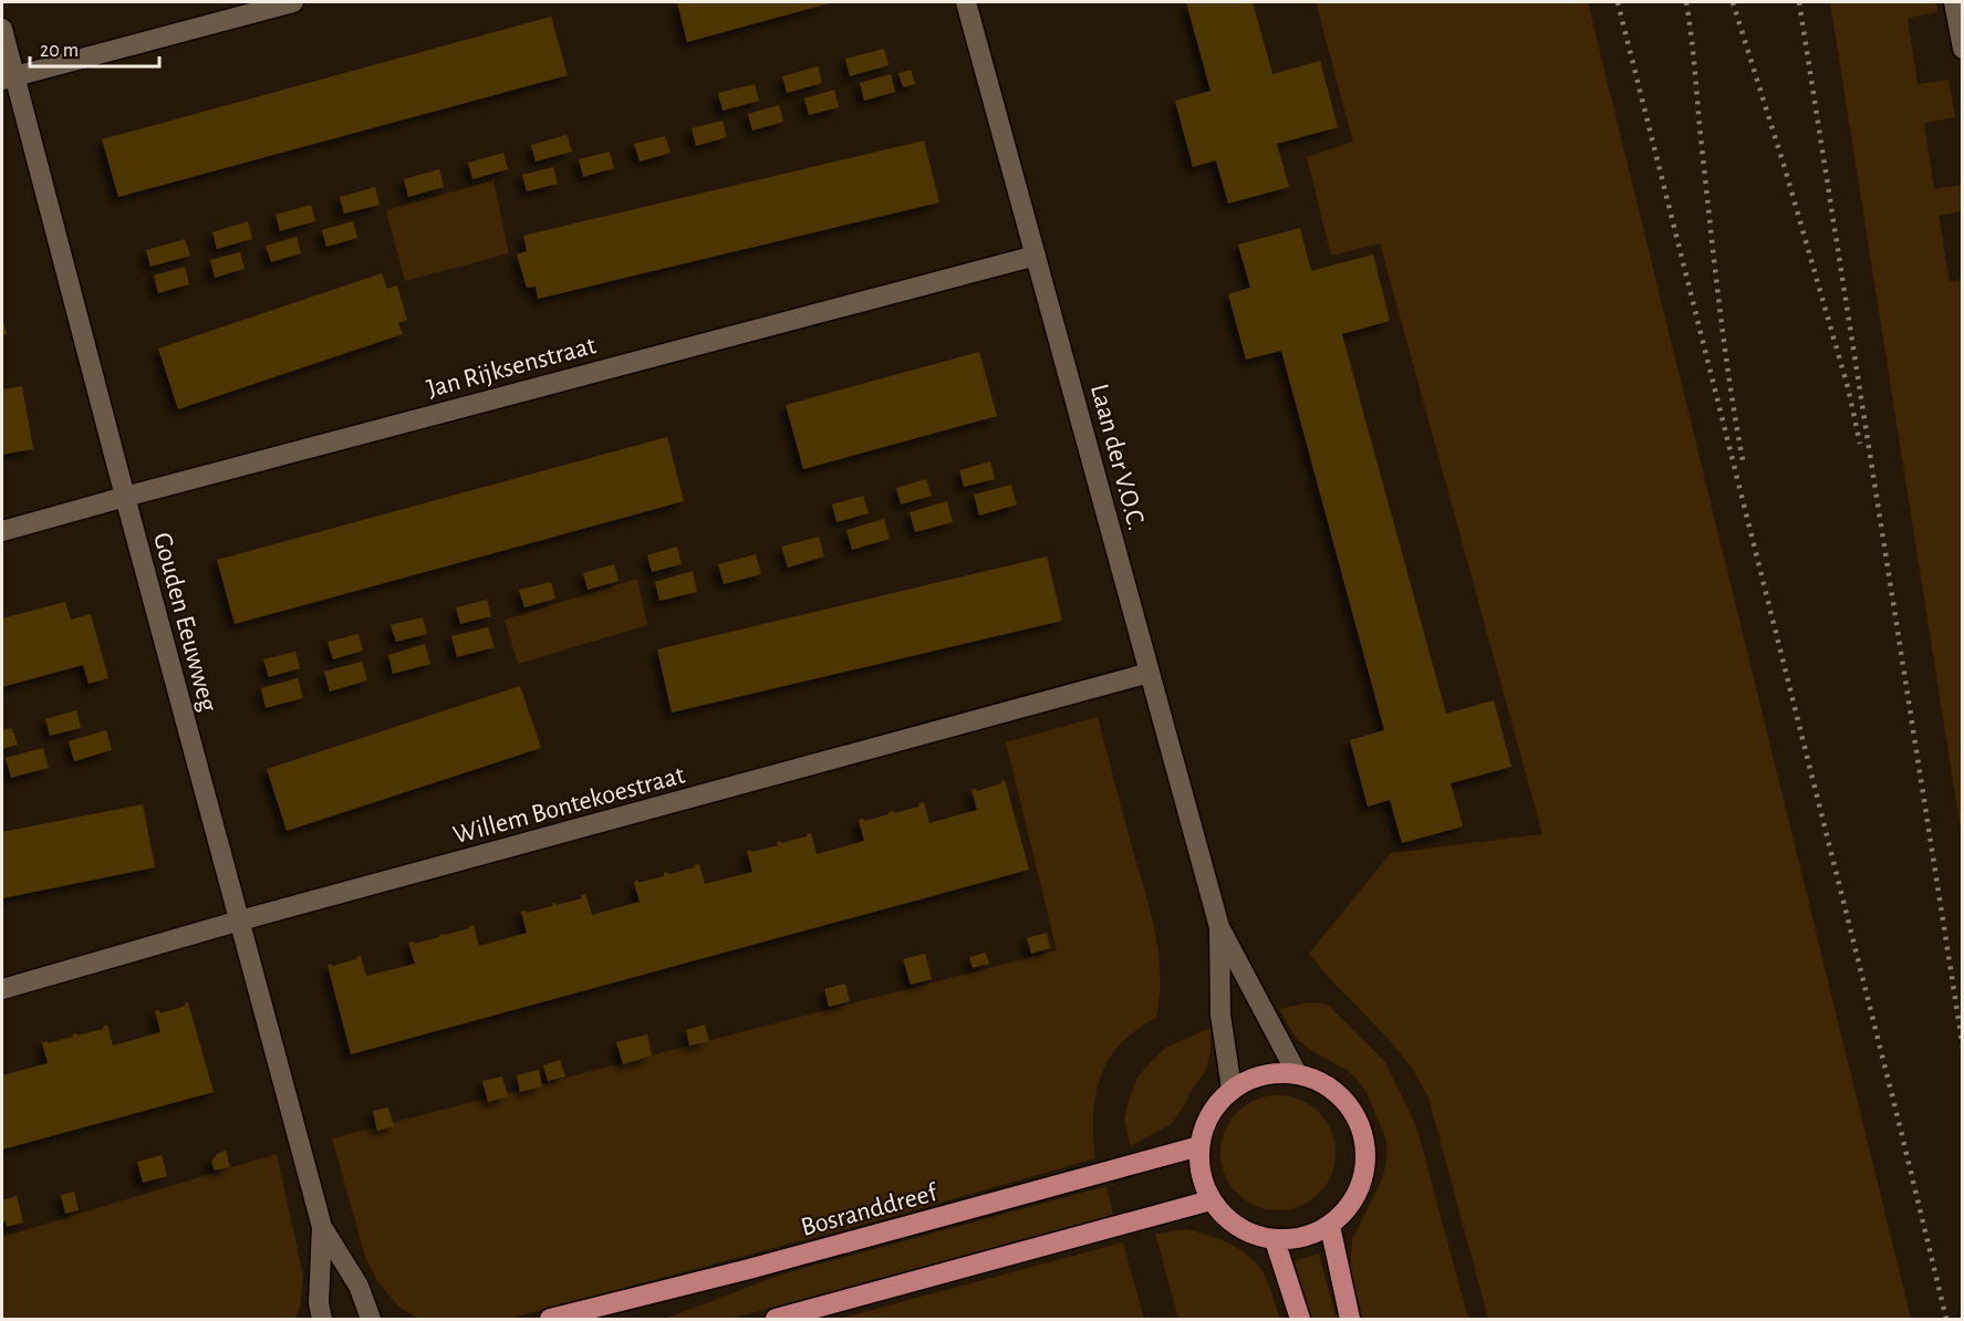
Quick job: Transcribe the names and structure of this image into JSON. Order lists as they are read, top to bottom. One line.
{"streets":{"main road":["Bosranddreef"],"street":["Jan Rijksenstraat","Laan der V.O.C.","Gouden Eeuwweg","Willem Bontekoestraat"]},"crossings":[["Jan Rijksenstraat","Laan der V.O.C."],["Jan Rijksenstraat","Gouden Eeuwweg"],["Laan der V.O.C.","Willem Bontekoestraat"],["Laan der V.O.C.","Bosranddreef"],["Gouden Eeuwweg","Willem Bontekoestraat"]],"scale_bar":"20 m"}
